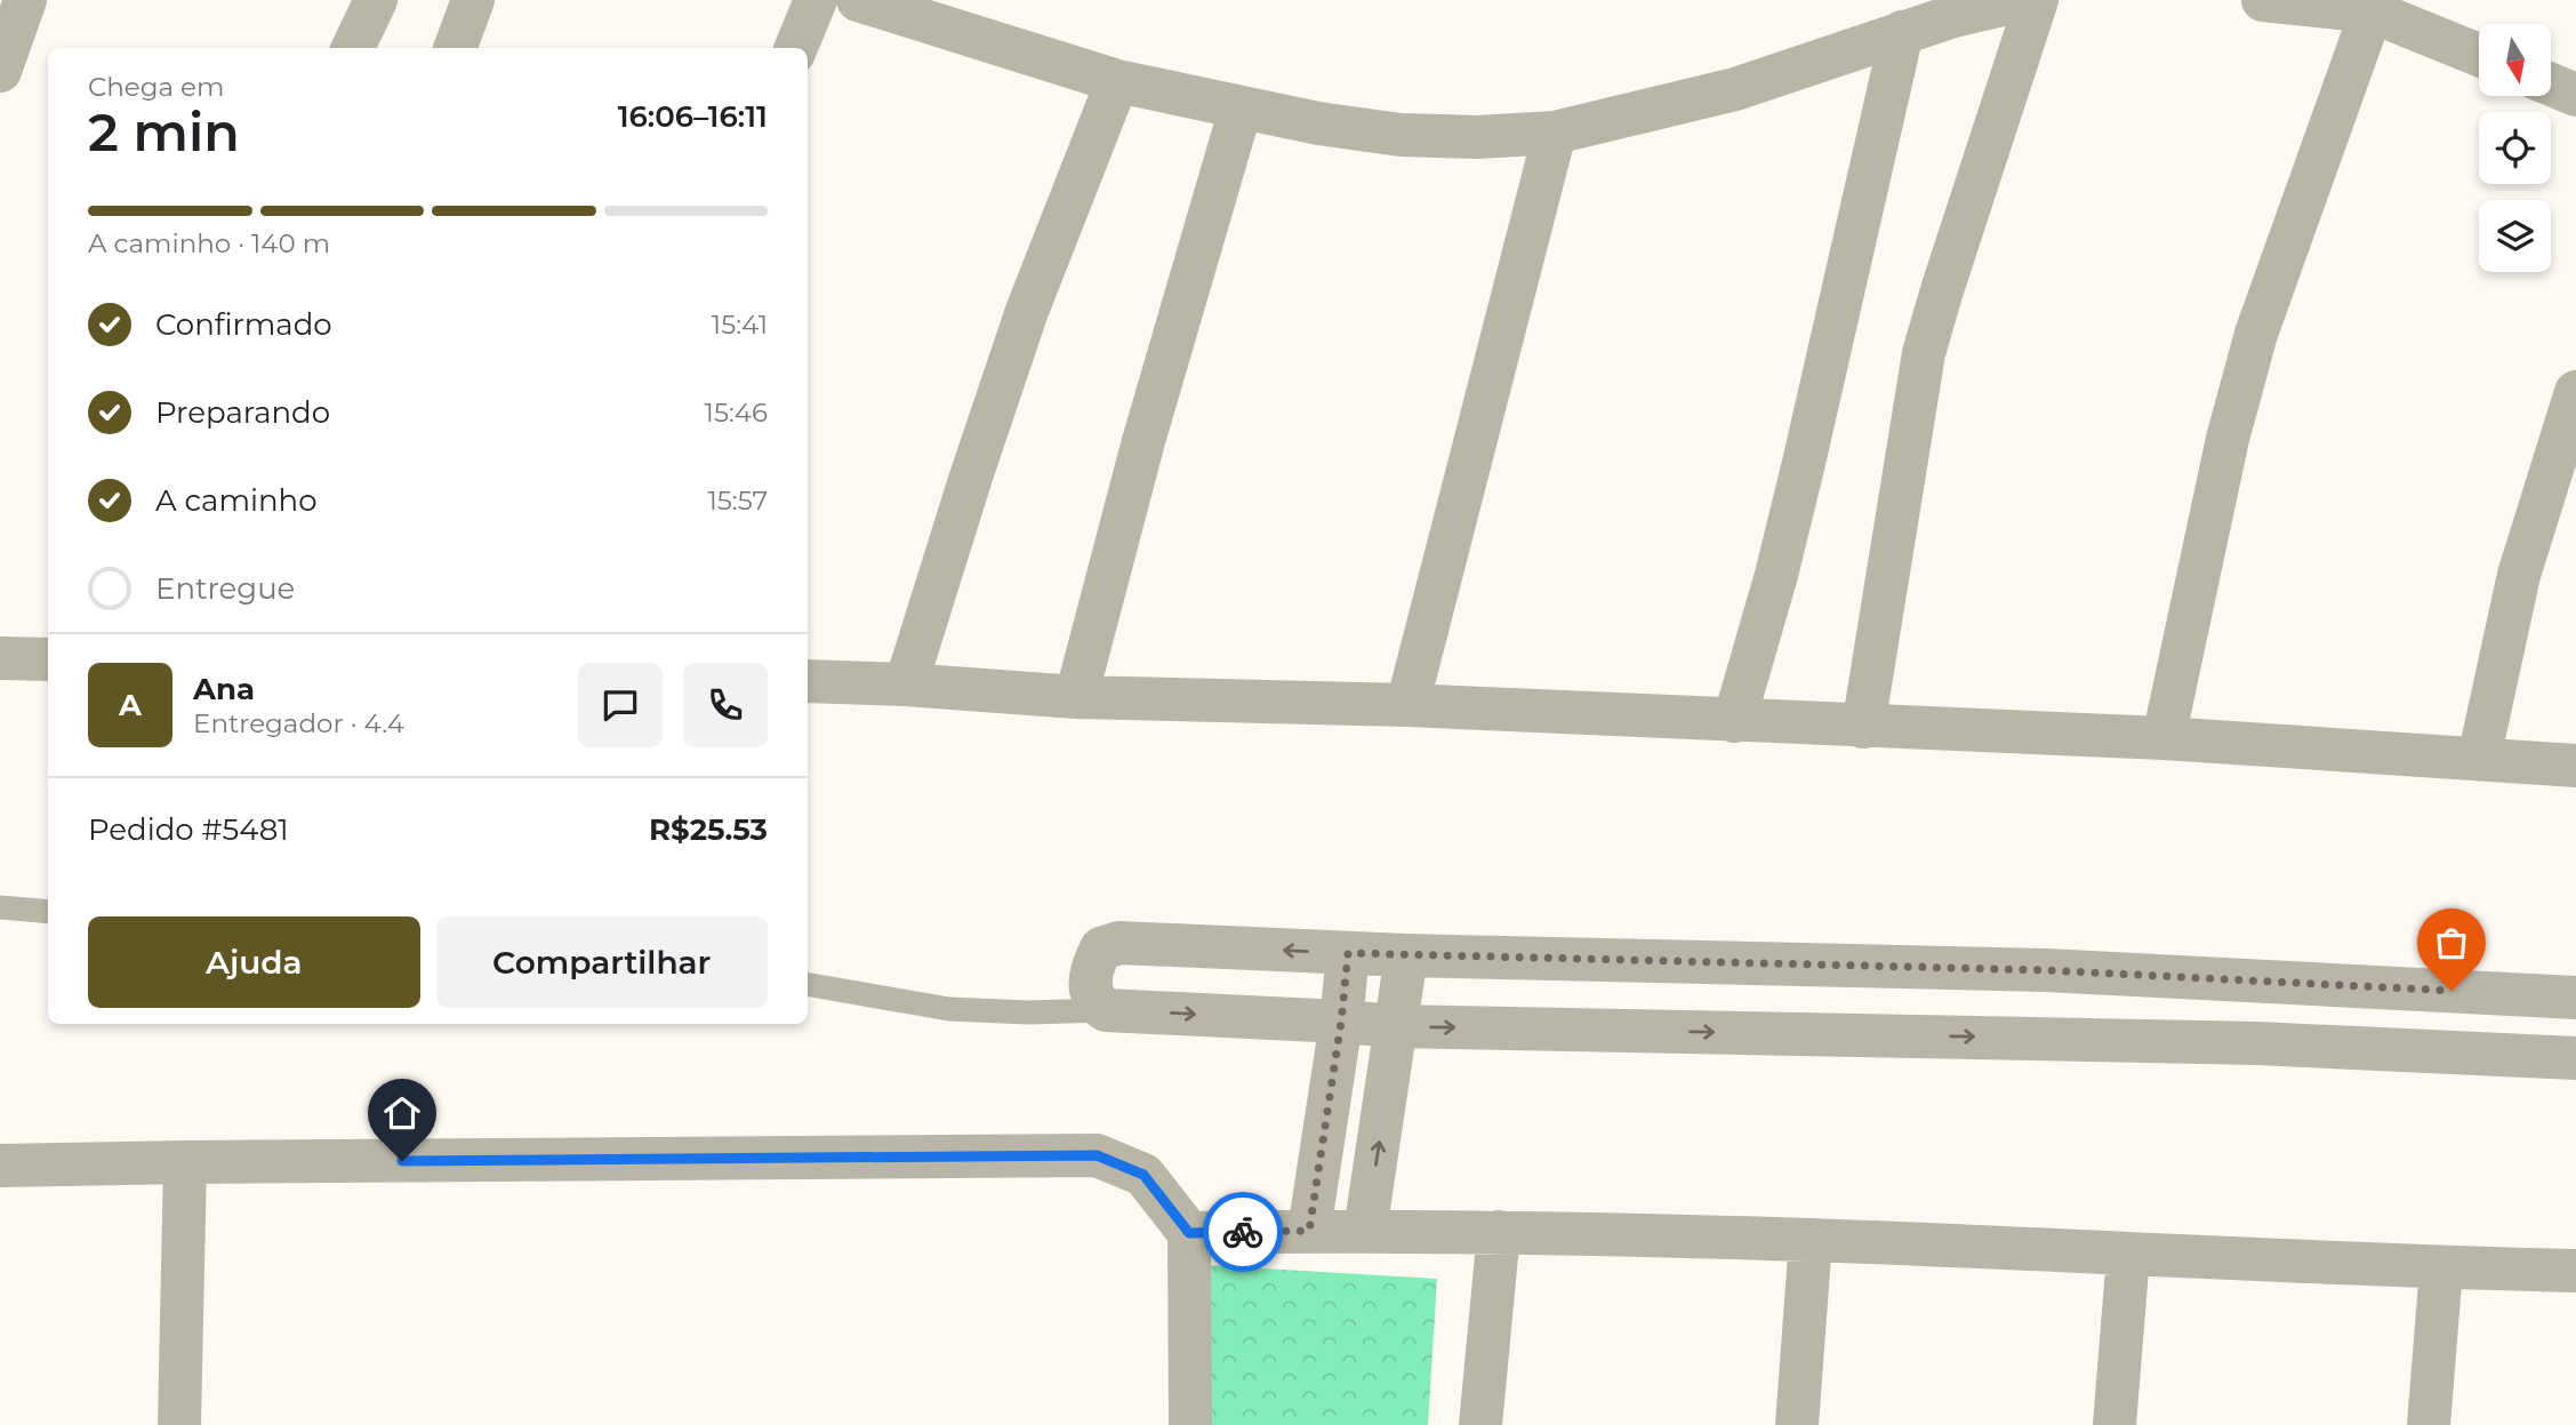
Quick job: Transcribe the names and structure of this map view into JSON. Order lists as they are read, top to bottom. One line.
{"north":"bottom","page":{"heading":["2 min","Chega em","16:06–16:11"],"panel":["Ana","Entregador · 4.4","Pedido #5481","R$25.53"],"bar":"A caminho · 140 m","list":[["Confirmado","15:41"],["Preparando","15:46"],["A caminho","15:57"],"Entregue"],"round":"A","buttons":["Ajuda","Compartilhar"]}}
